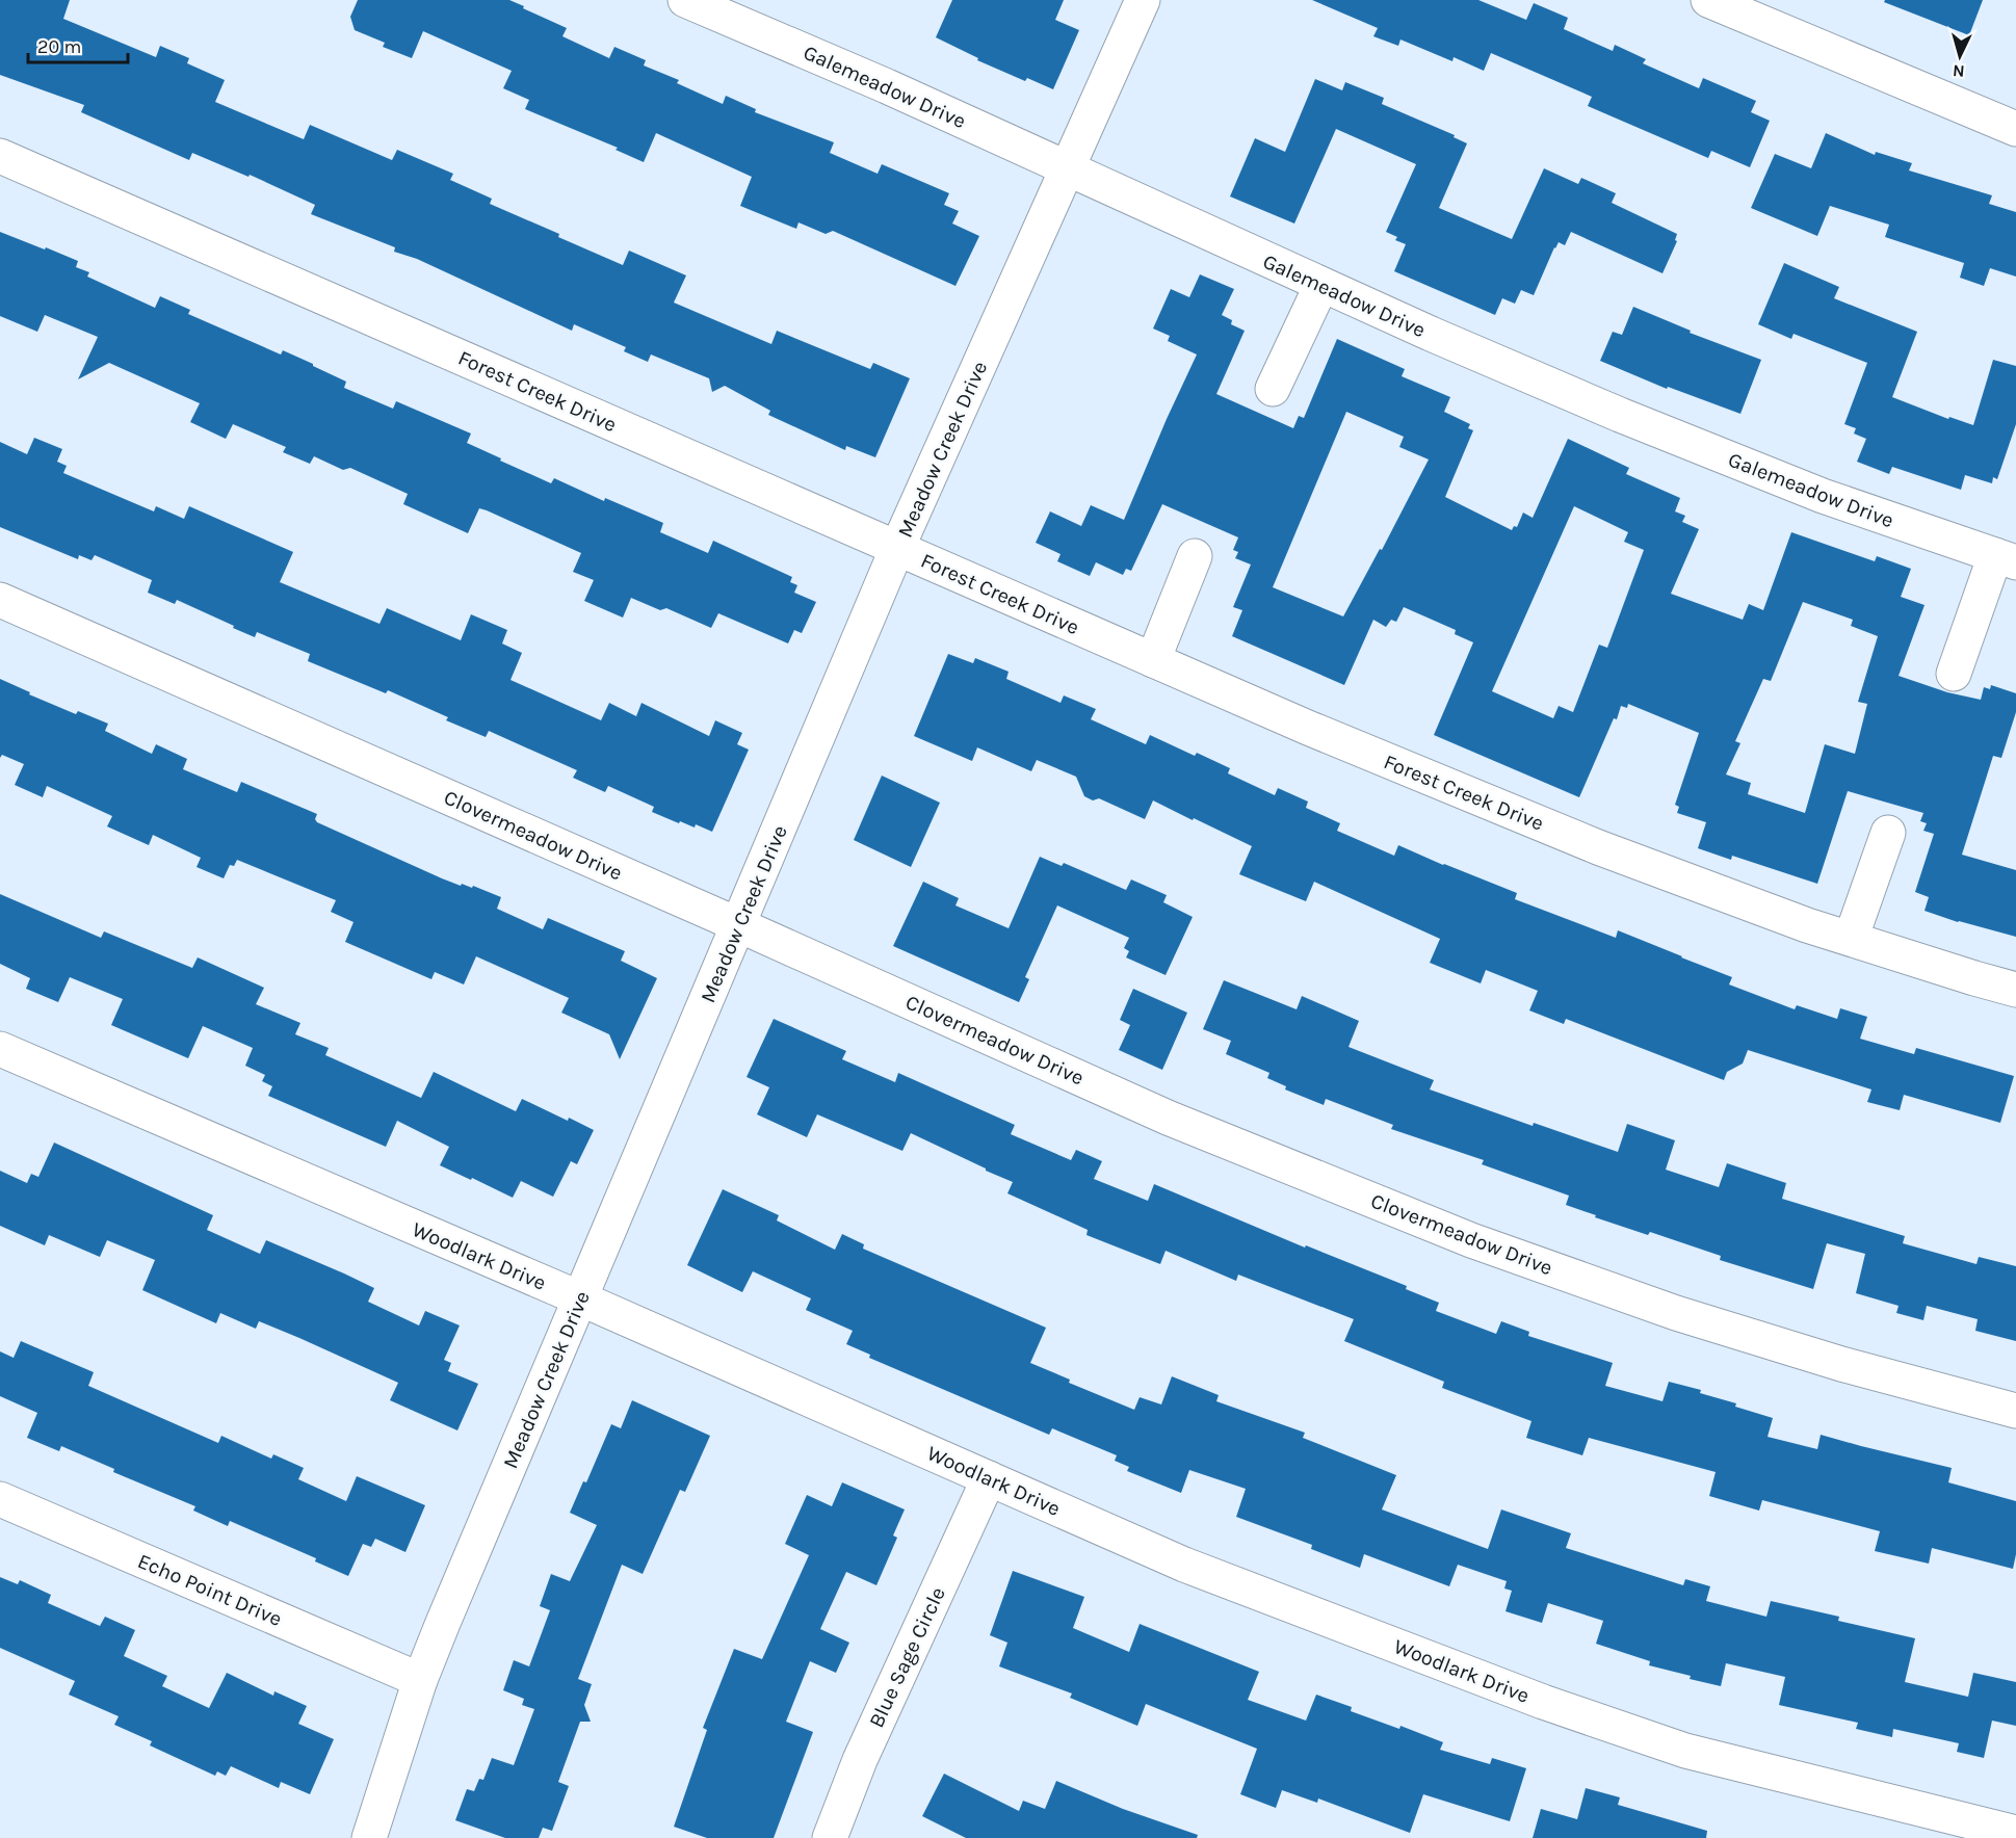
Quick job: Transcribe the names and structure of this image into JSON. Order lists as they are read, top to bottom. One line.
{"streets":{"street":["Galemeadow Drive","Forest Creek Drive","Meadow Creek Drive","Clovermeadow Drive","Woodlark Drive","Echo Point Drive","Blue Sage Circle"]},"crossings":[["Galemeadow Drive","Meadow Creek Drive"],["Forest Creek Drive","Meadow Creek Drive"],["Meadow Creek Drive","Clovermeadow Drive"],["Meadow Creek Drive","Woodlark Drive"],["Meadow Creek Drive","Echo Point Drive"],["Woodlark Drive","Blue Sage Circle"]],"scale_bar":"20 m","north":"bottom"}
